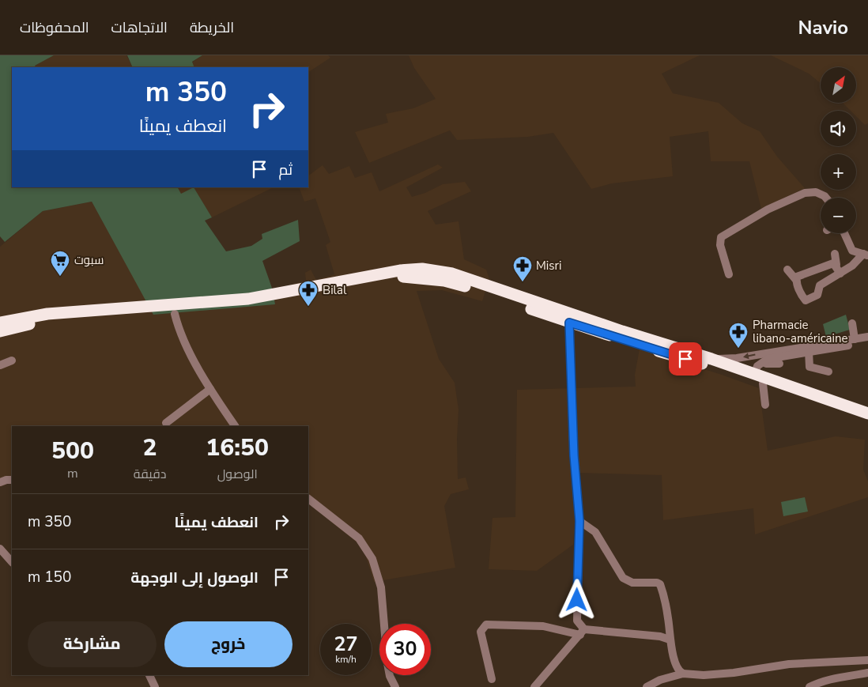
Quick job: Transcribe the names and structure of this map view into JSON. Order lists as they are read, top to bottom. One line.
{"places":{"supermarket":["سبوت"],"pharmacy":["Misri","Bilal","Pharmacie libano-américaine"]},"north":"top right","page":{"header":"Navio","nav":["الخريطة","الاتجاهات","المحفوظات"],"map_buttons":["+","−"],"turn":["350 m","انعطف يمينًا"],"then":"ثم","eta":["16:50","الوصول","2","دقيقة","500","m"],"list":[{"name":"انعطف يمينًا","value":"350 m"},{"name":"الوصول إلى الوجهة","value":"150 m"}],"buttons":["خروج","مشاركة"],"speed":"27 km/h","limit":"30"}}
